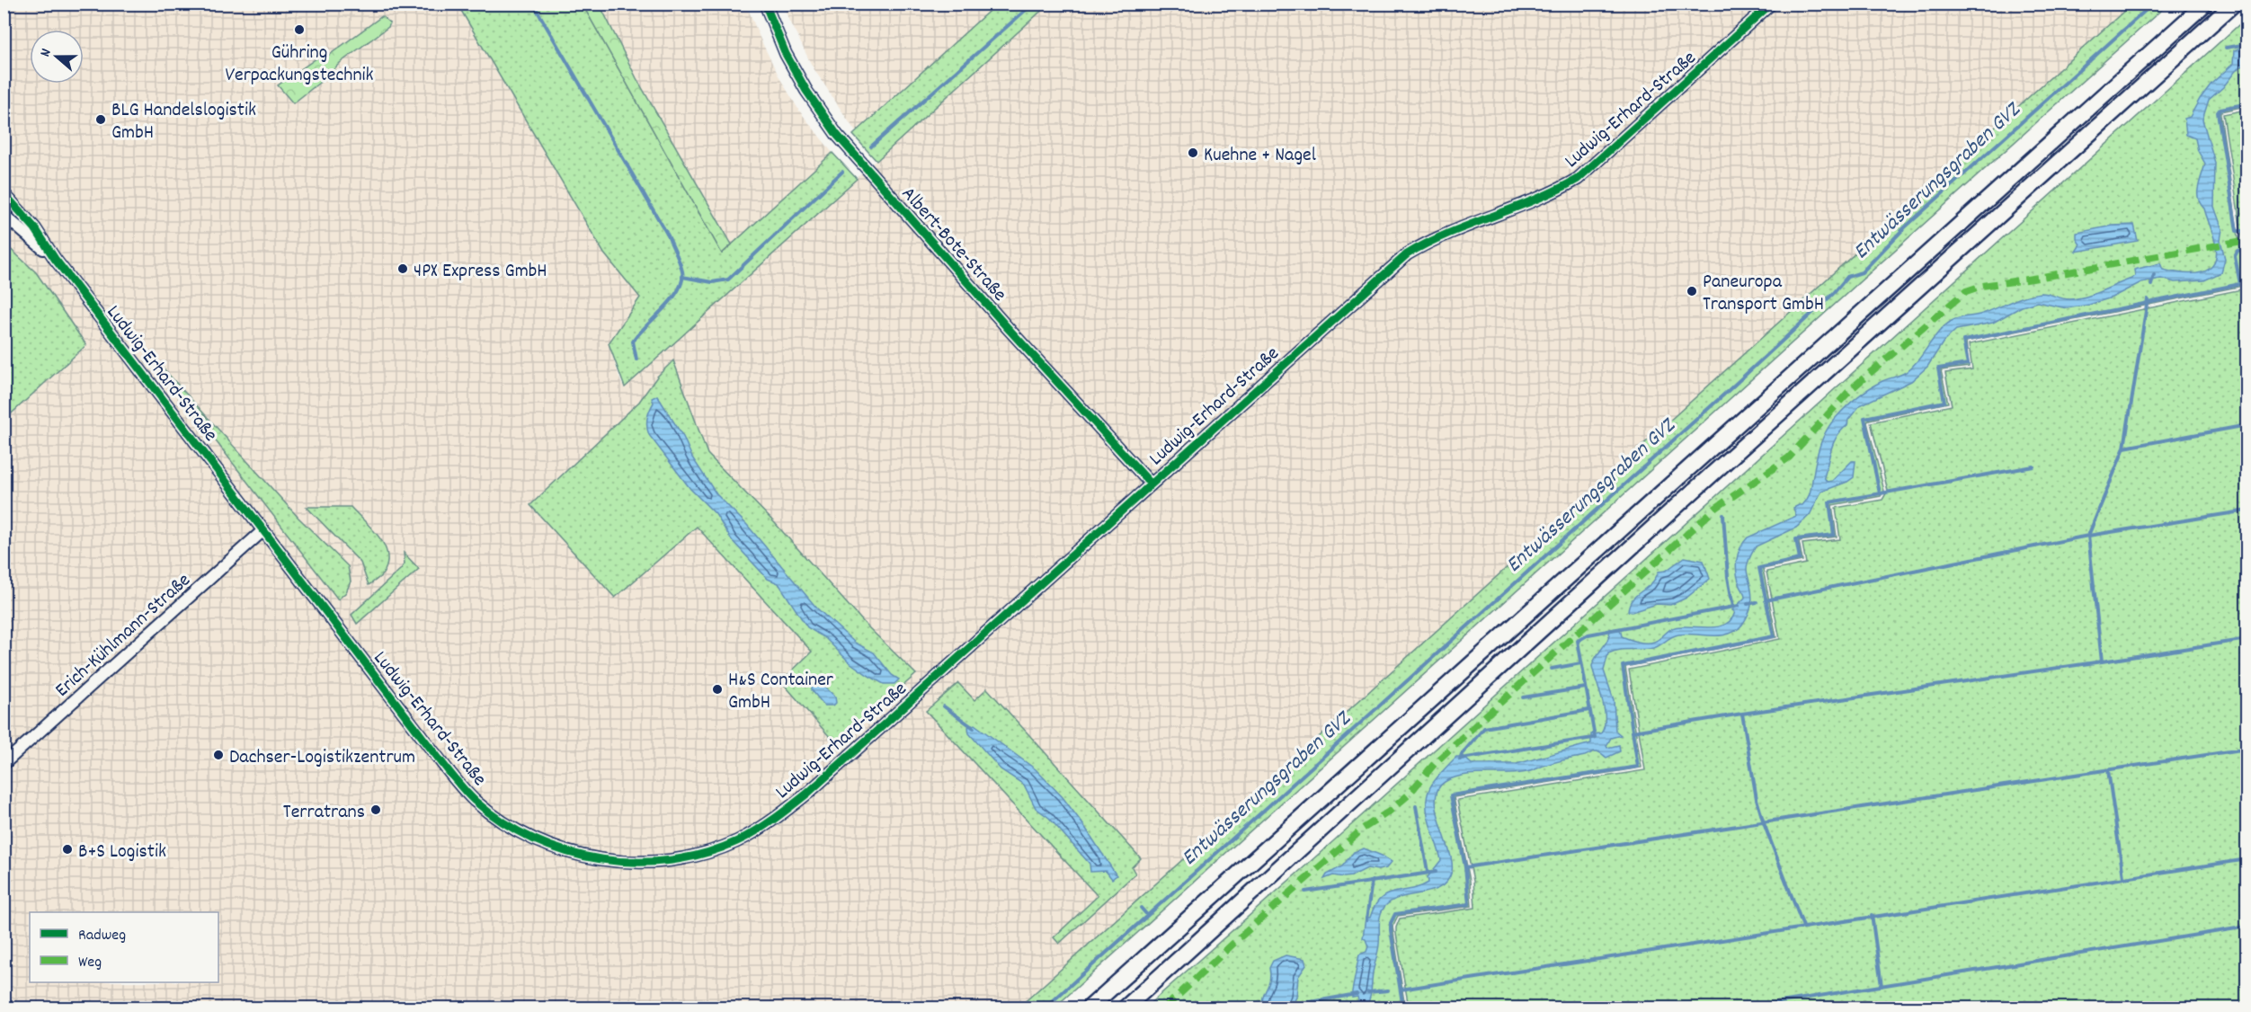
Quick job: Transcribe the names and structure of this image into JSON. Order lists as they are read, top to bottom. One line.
{"streets":{"street":["Ludwig-Erhard-Straße","Albert-Bote-Straße","Erich-Kühlmann-Straße"]},"crossings":[["Ludwig-Erhard-Straße","Albert-Bote-Straße"],["Ludwig-Erhard-Straße","Erich-Kühlmann-Straße"]],"water":["Entwässerungsgraben GVZ"],"places":["Gühring Verpackungstechnik","BLG Handelslogistik GmbH","Kuehne + Nagel","4PX Express GmbH","Paneuropa Transport GmbH","H&S Container GmbH","Dachser-Logistikzentrum","Terratrans","B+S Logistik"],"legend":["Radweg","Weg"],"north":"left"}
